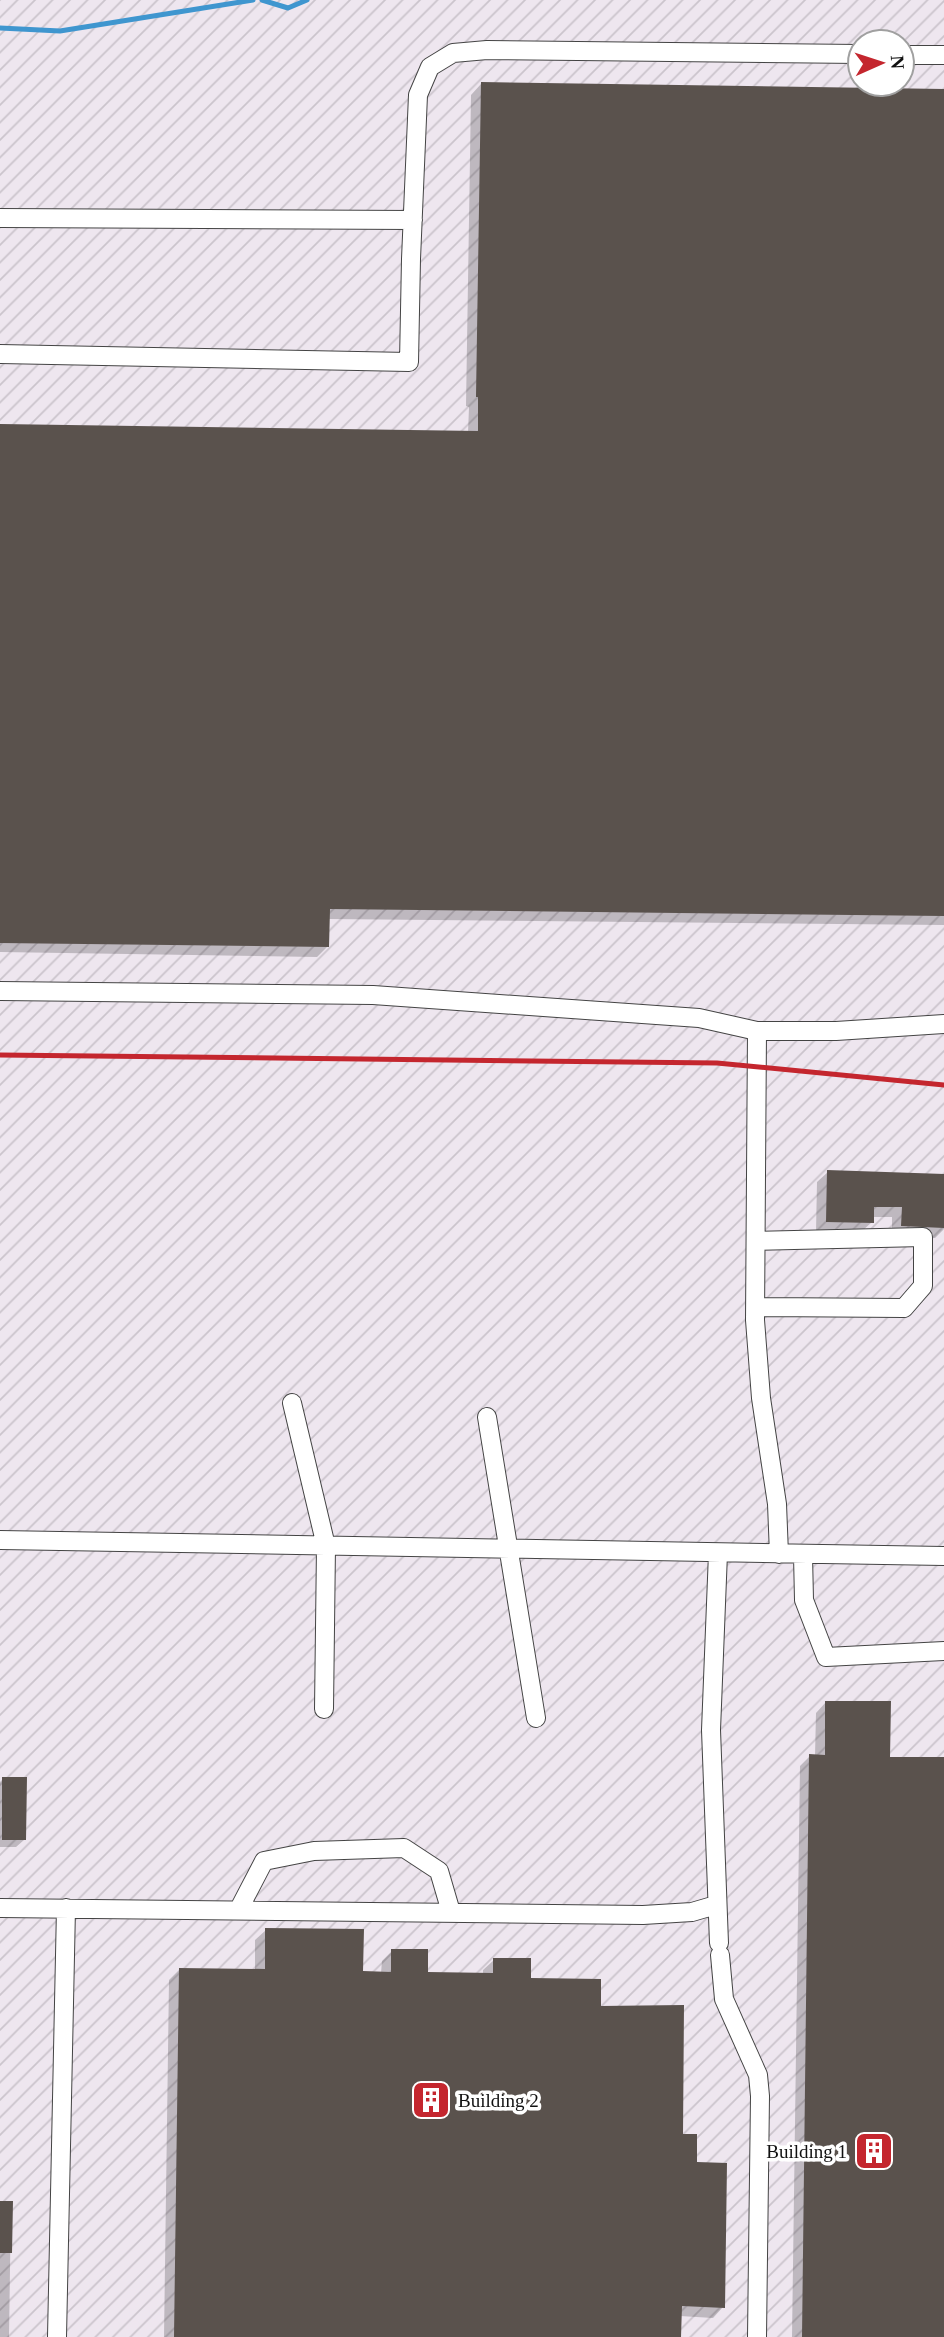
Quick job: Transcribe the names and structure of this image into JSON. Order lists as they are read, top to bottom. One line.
{"places":{"building":["Building 2","Building 1"]},"north":"right"}
